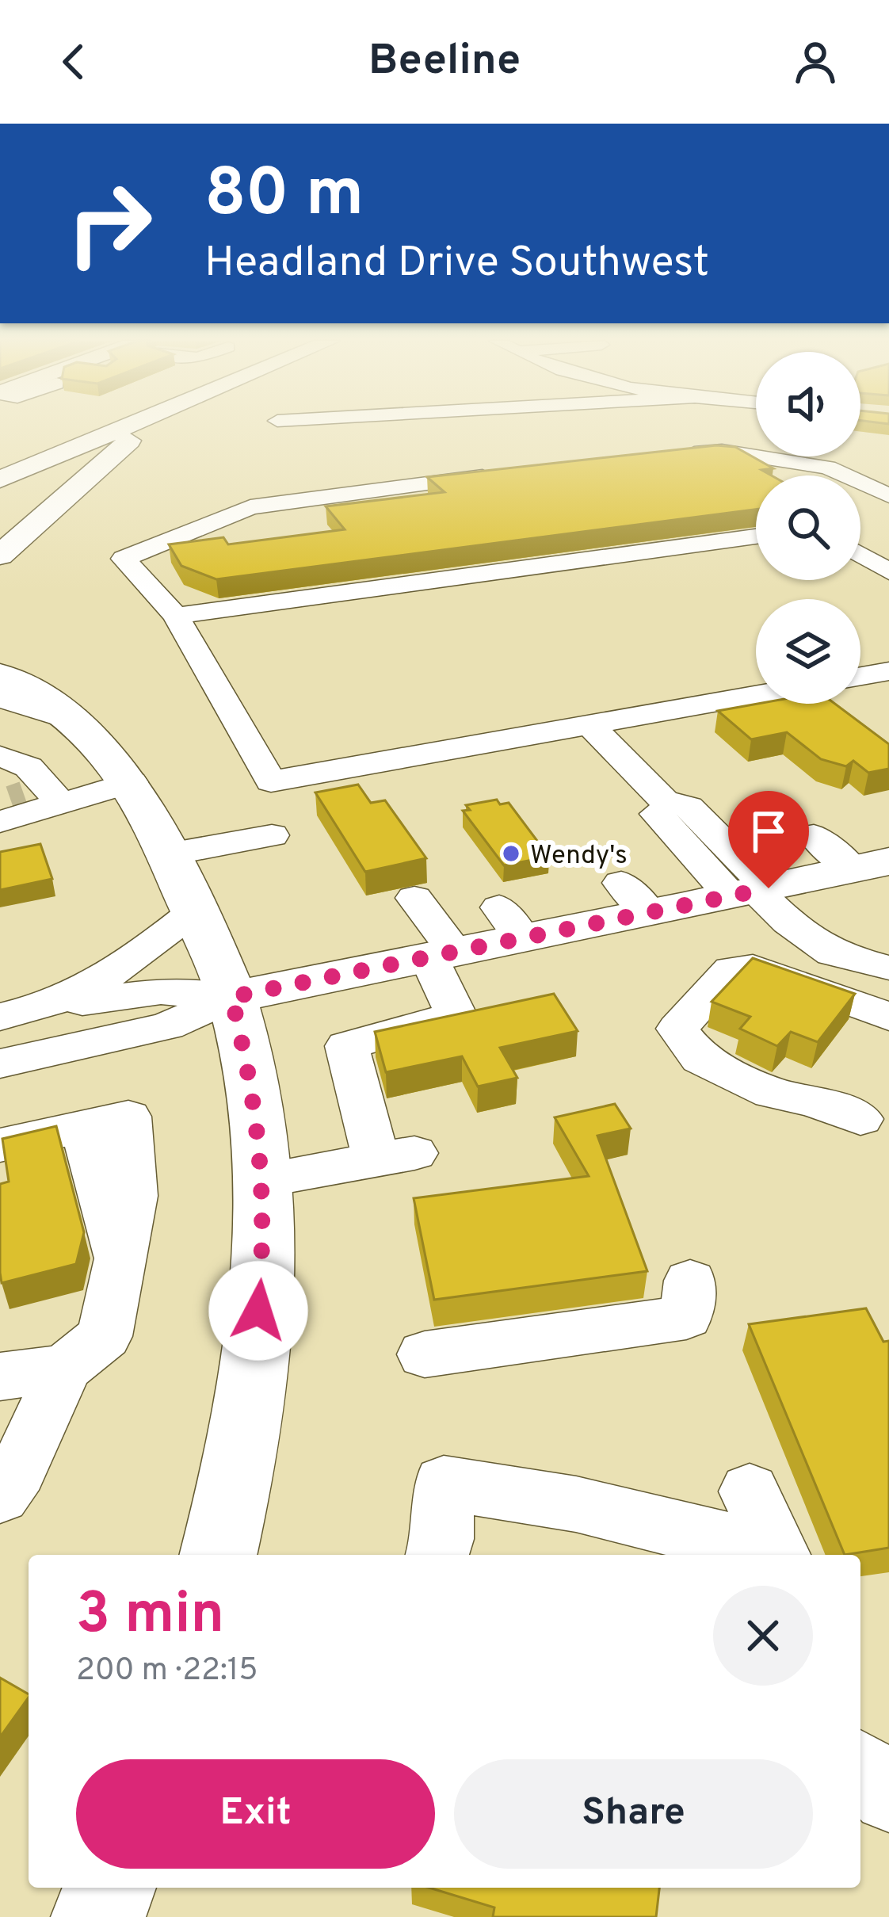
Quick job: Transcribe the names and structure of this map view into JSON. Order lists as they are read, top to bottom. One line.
{"places":["Wendy's"],"page":{"header":"Beeline","turn":["80 m","Headland Drive Southwest"],"heading":["3 min","200 m · 22:15"],"buttons":["Exit","Share"]}}
